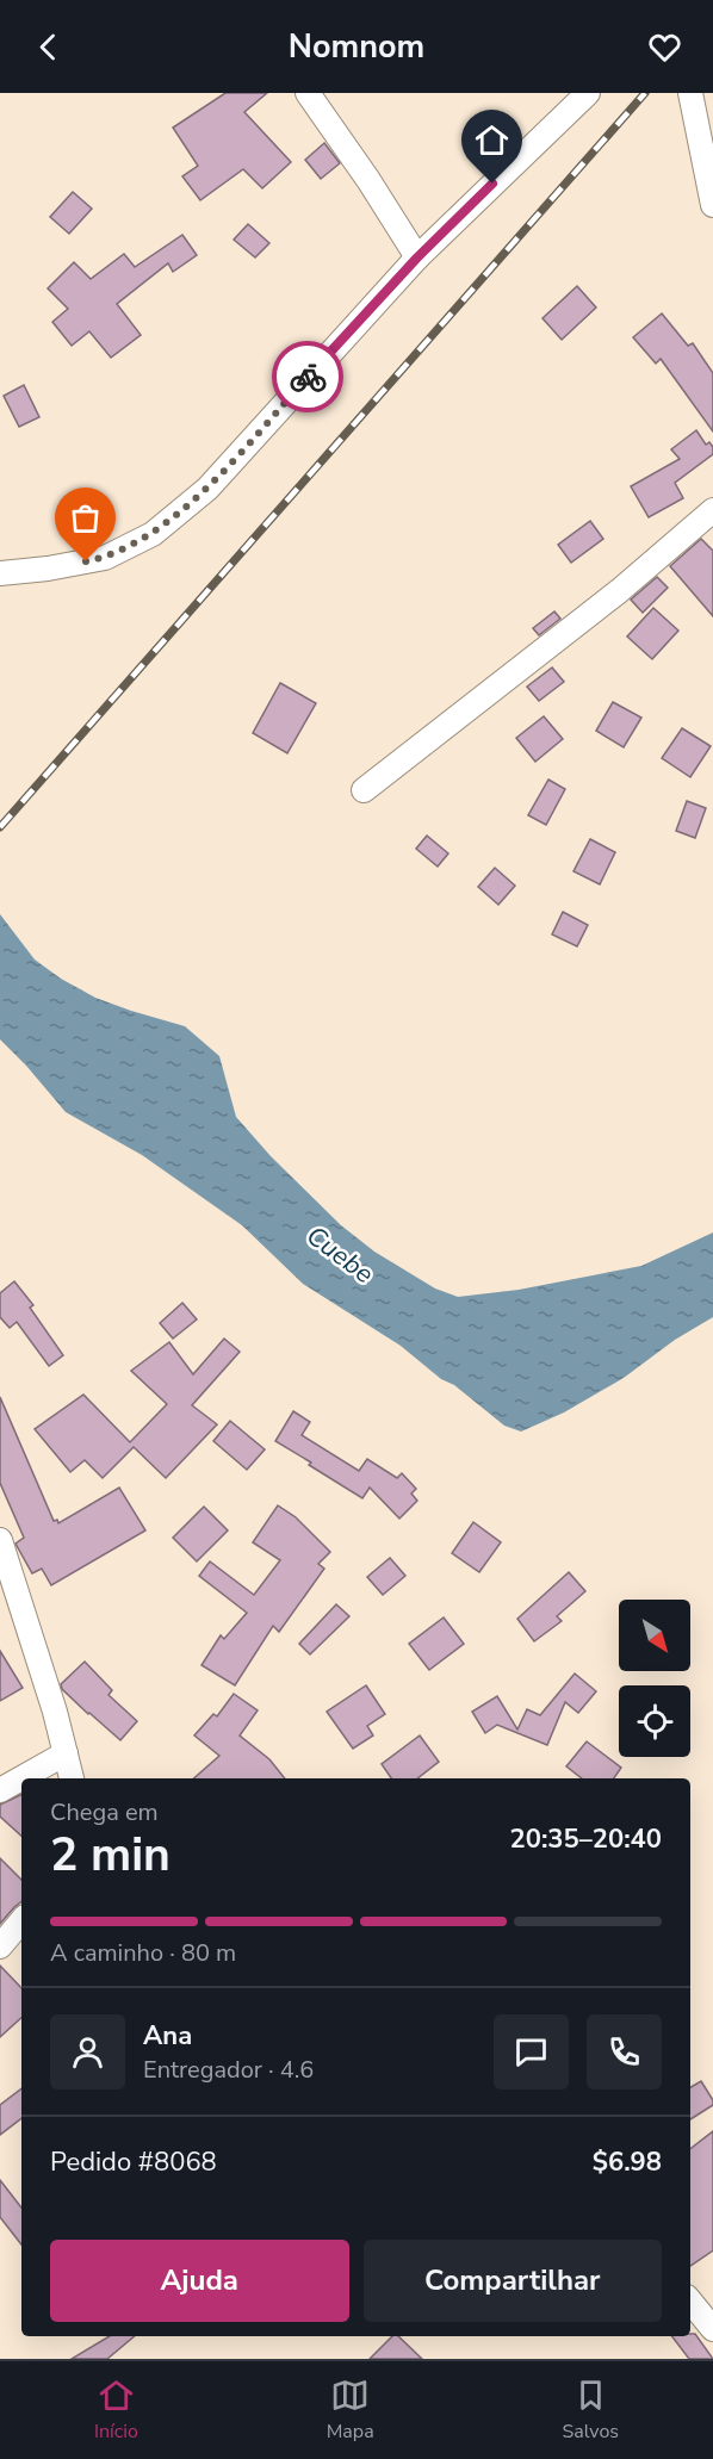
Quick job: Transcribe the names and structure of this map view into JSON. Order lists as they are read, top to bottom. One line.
{"water":["Cuebe"],"north":"bottom right","page":{"header":"Nomnom","heading":["2 min","Chega em","20:35–20:40"],"panel":["Ana","Entregador · 4.6","Pedido #8068","$6.98"],"bar":"A caminho · 80 m","buttons":["Ajuda","Compartilhar"],"tabs":["Início","Mapa","Salvos"]}}
